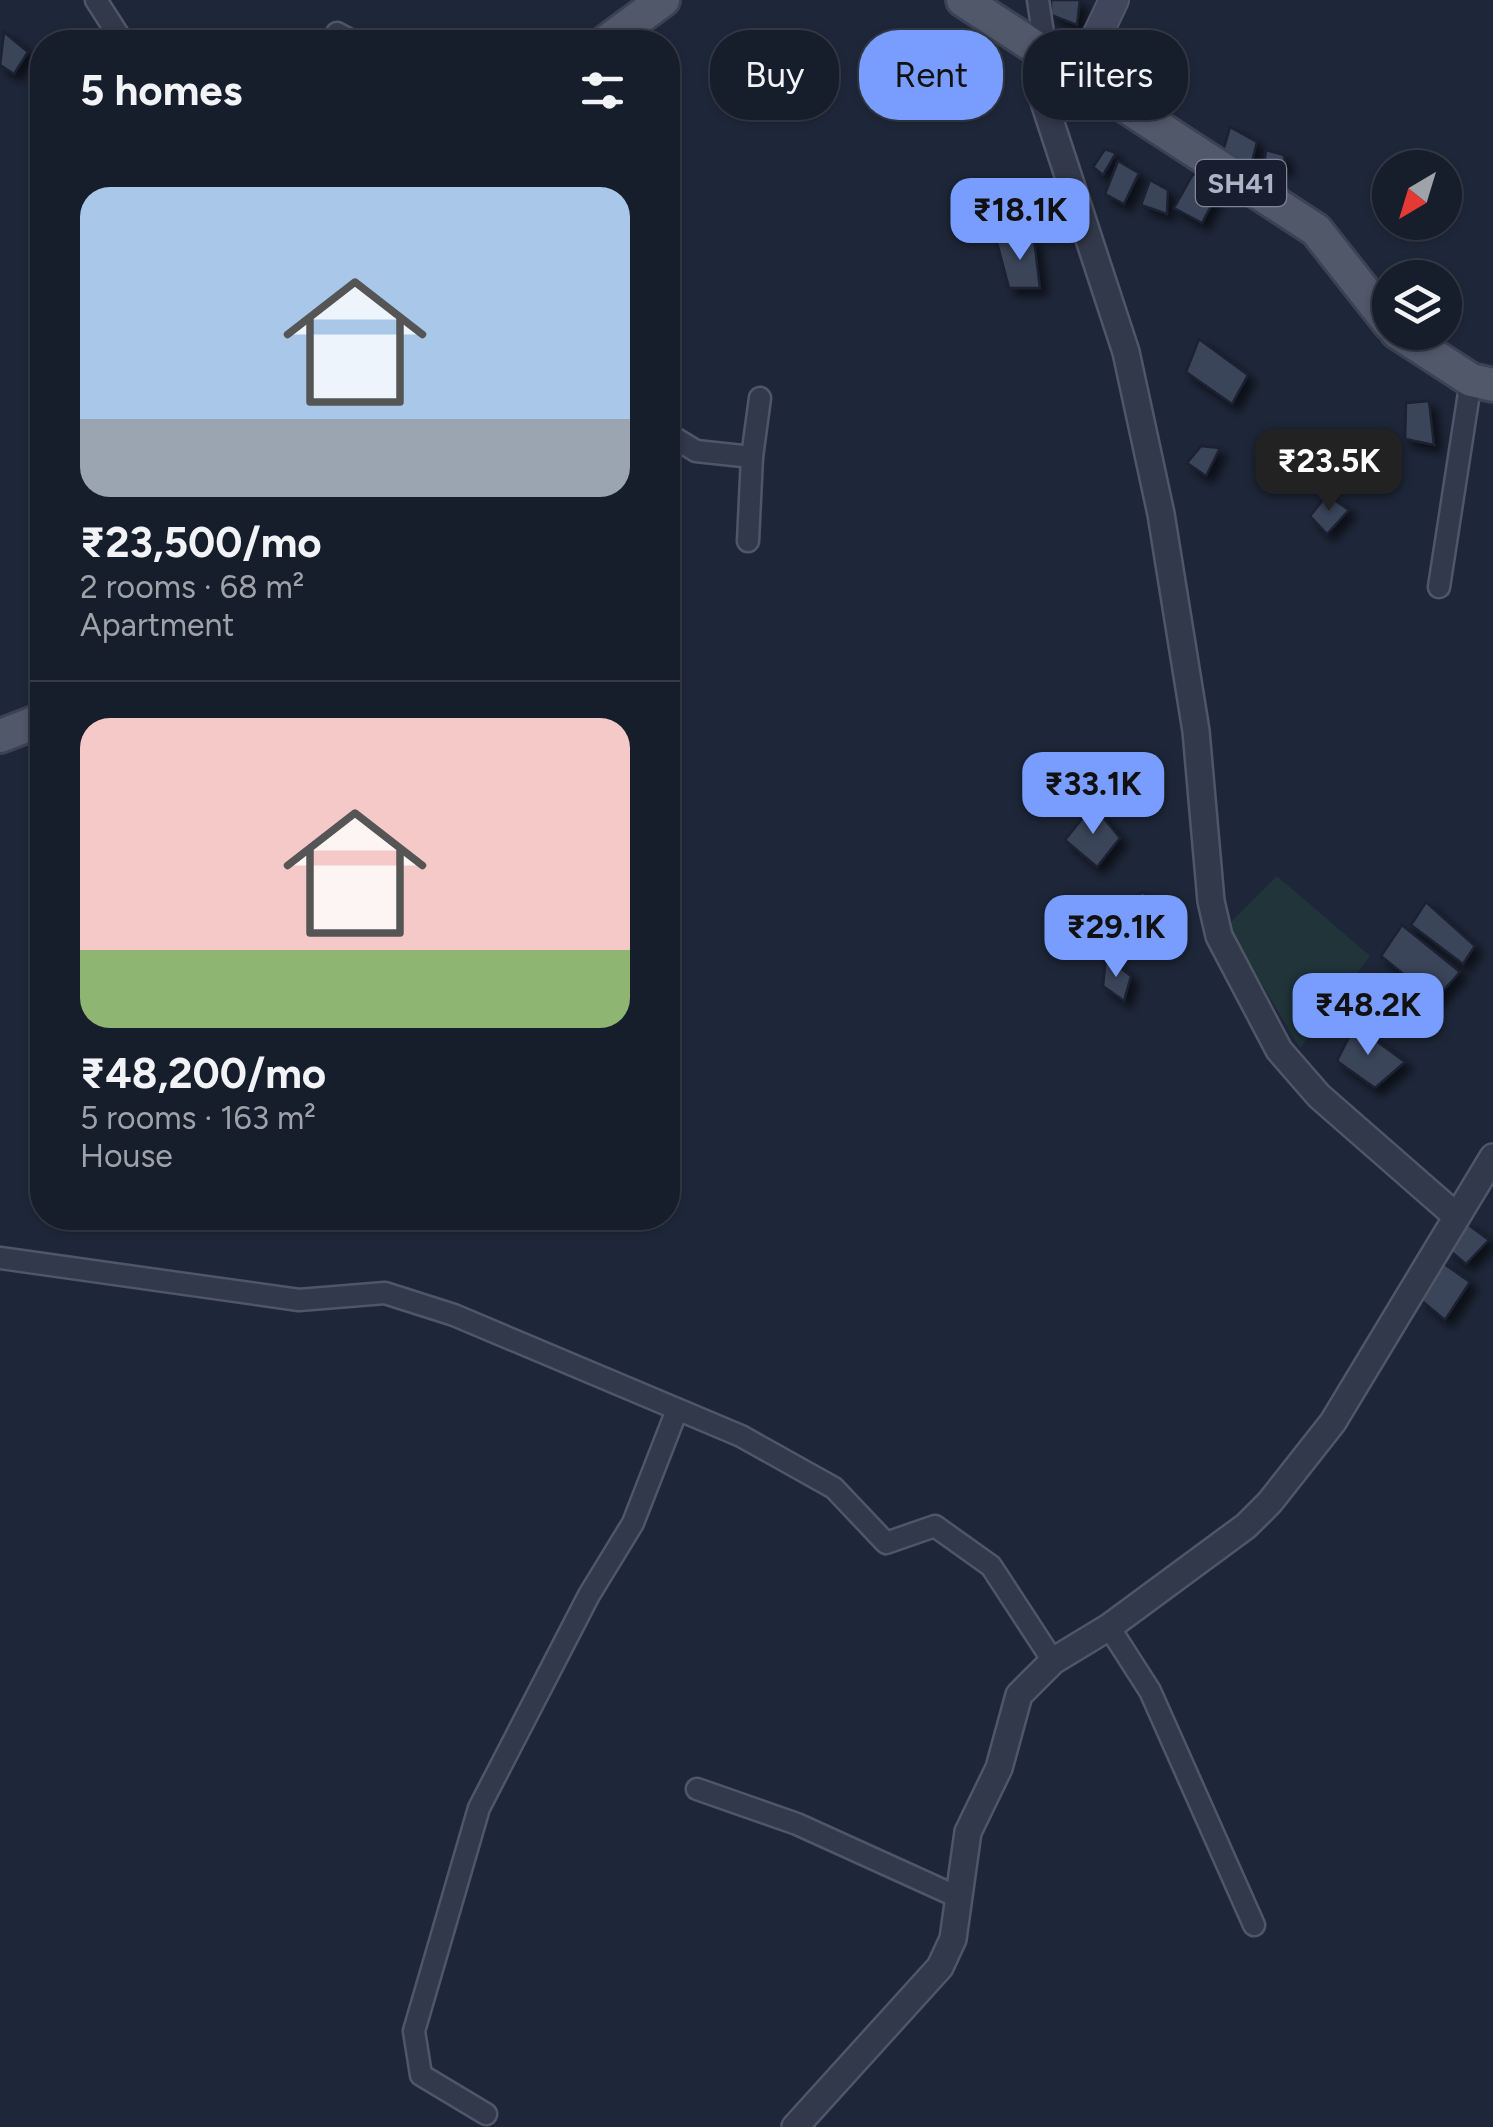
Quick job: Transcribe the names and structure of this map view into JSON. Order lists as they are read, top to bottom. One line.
{"streets":{"main road":["SH41"]},"north":"bottom left","page":{"chip":["Buy","Rent","Filters"],"heading":"5 homes","list":[{"name":"₹23,500/mo","note":"2 rooms · 68 m² · Apartment"},{"name":"₹48,200/mo","note":"5 rooms · 163 m² · House"}],"price":["₹18.1K","₹23.5K","₹33.1K","₹29.1K","₹48.2K"]}}
